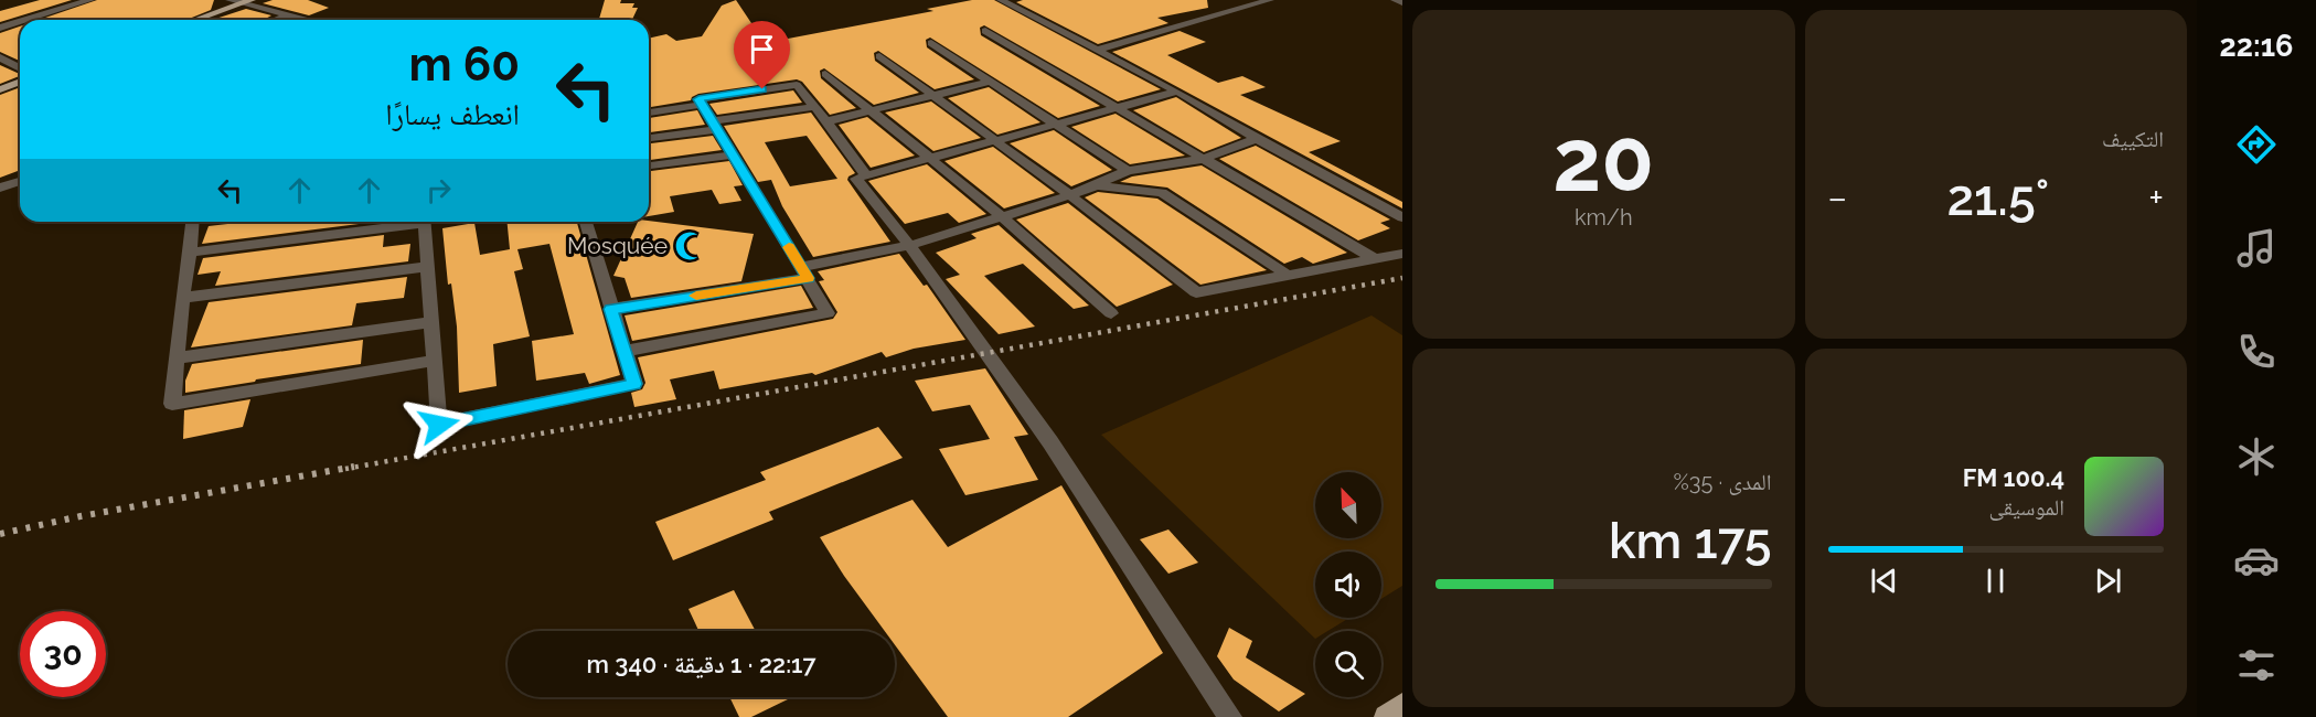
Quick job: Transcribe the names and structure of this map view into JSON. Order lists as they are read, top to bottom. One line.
{"places":{"mosque":["Mosquée"]},"north":"top left","page":{"tabs":"22:16","tile":["التكييف",["20","km/h"],["المدى · 35%","175 km"]],"turn":["60 m","انعطف يسارًا"],"heat":["−","21.5°","+"],"song":["100.4 FM","الموسيقى"],"limit":"30","trip":"22:17 · 1 دقيقة · 340 m"}}
